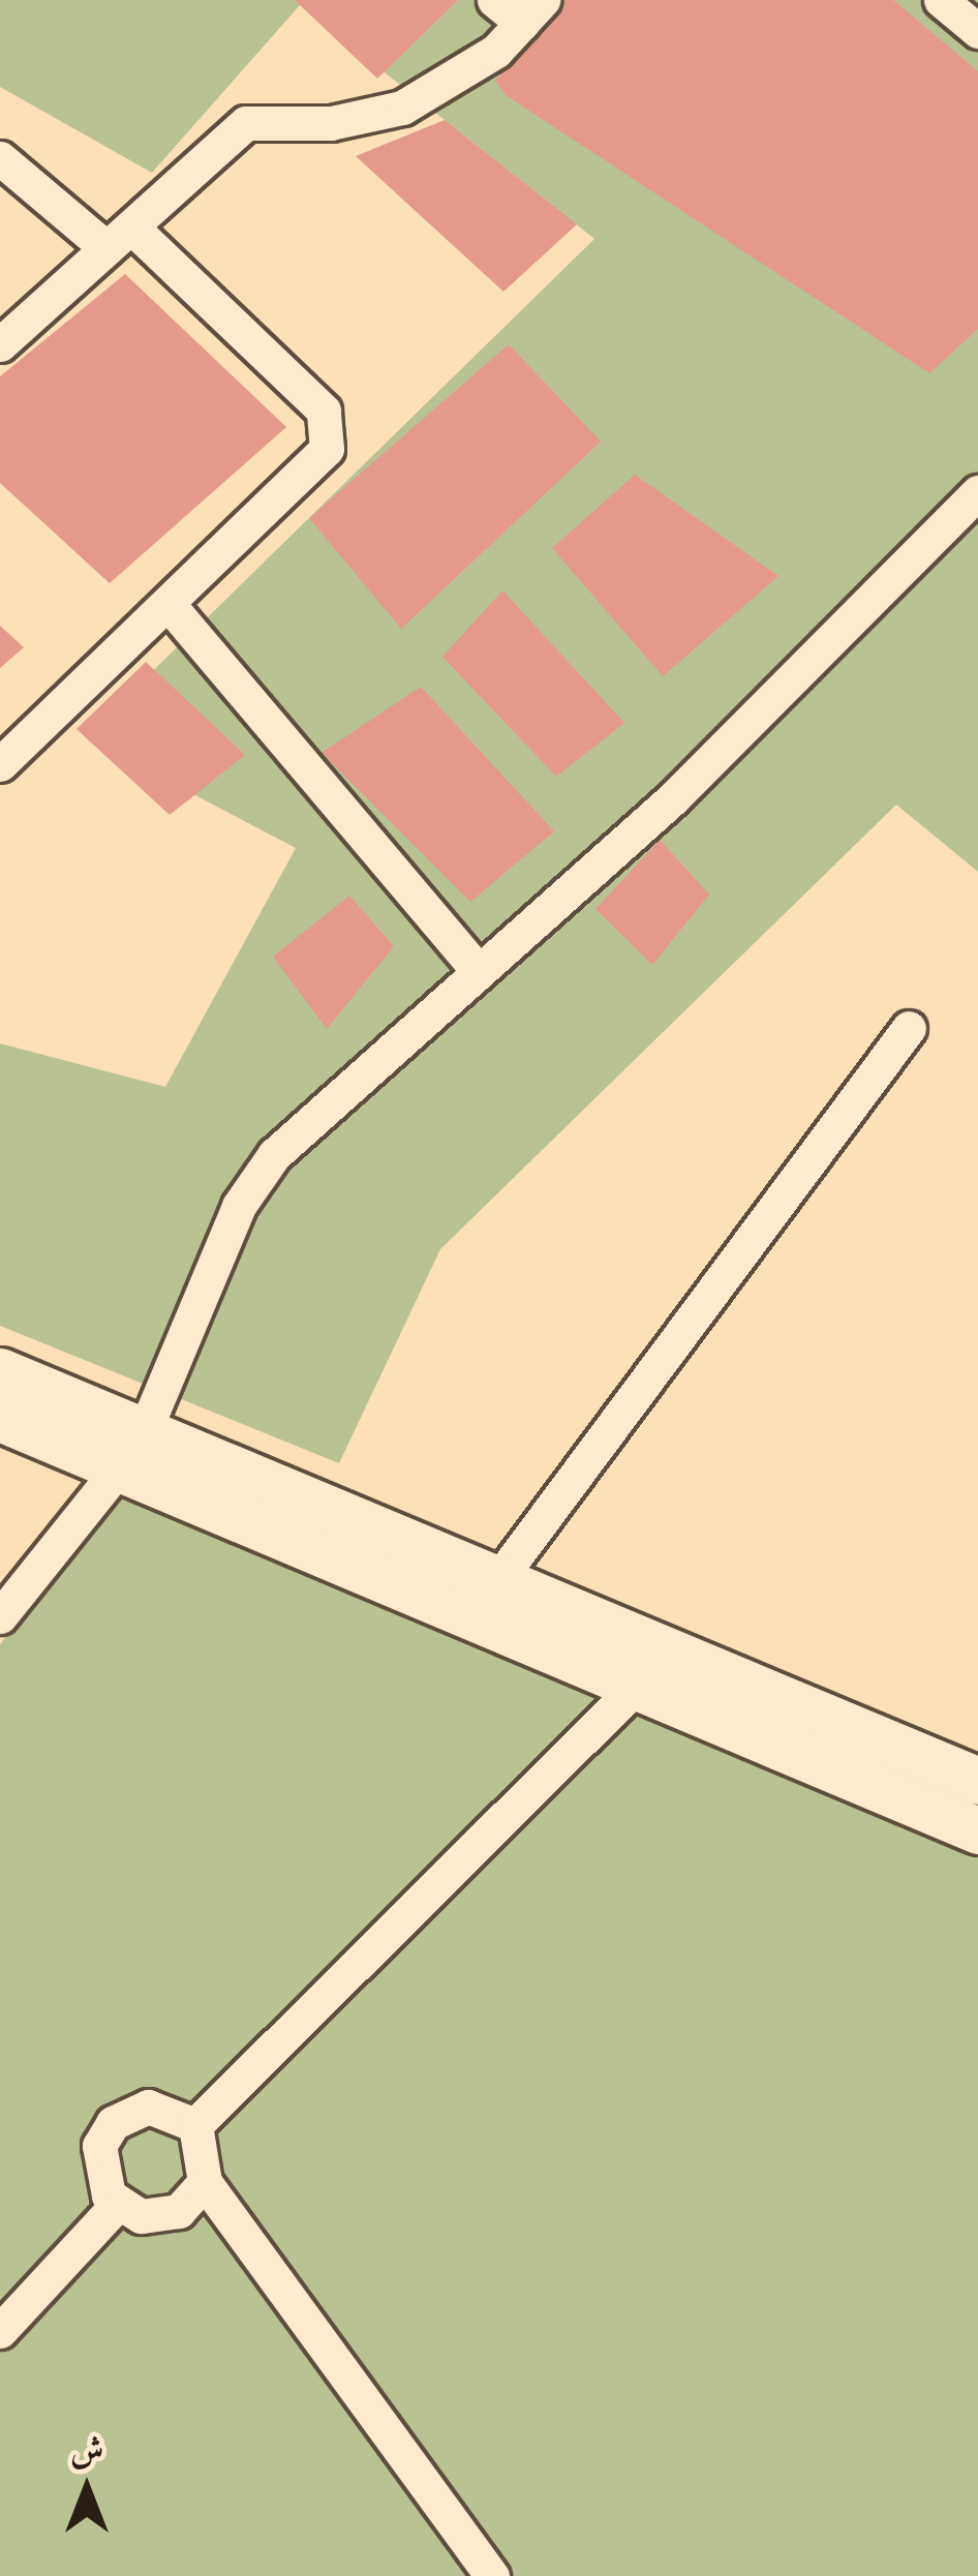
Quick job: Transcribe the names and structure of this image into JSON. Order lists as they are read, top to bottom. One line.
{"north":"top"}
